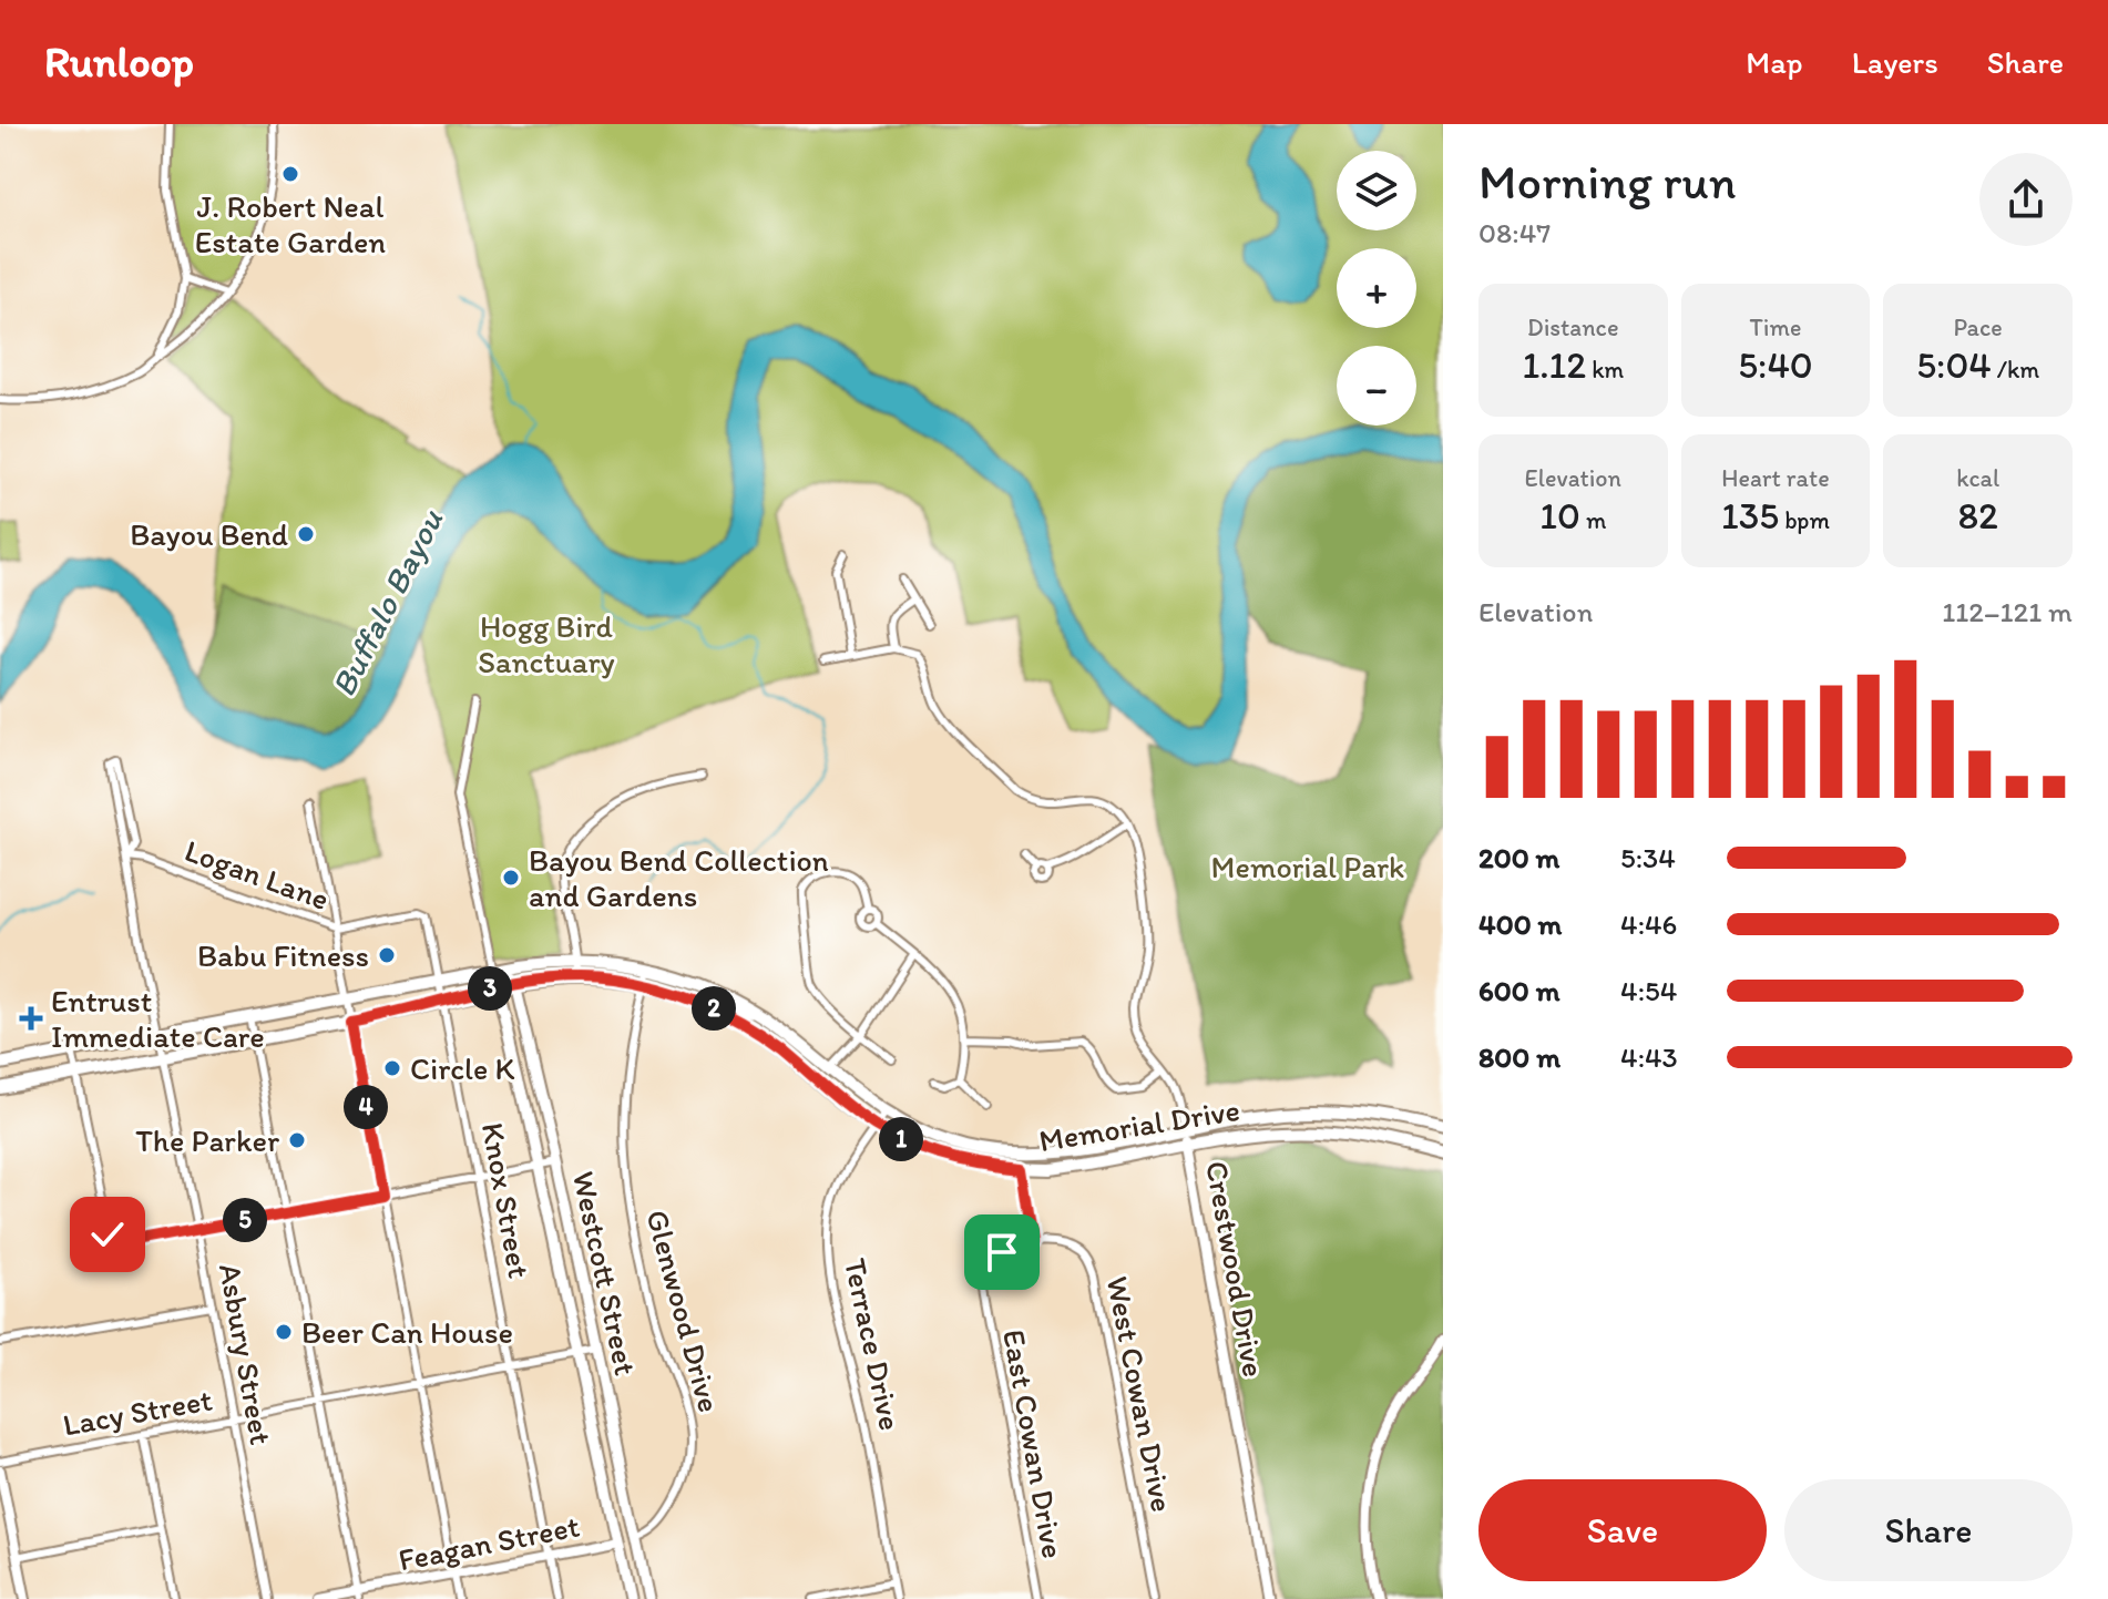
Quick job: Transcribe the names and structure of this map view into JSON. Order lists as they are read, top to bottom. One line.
{"streets":{"main road":["Memorial Drive","Westcott Street"],"street":["Logan Lane","Knox Street","Crestwood Drive","Glenwood Drive","Terrace Drive","Asbury Street","West Cowan Drive","Lacy Street","East Cowan Drive","Feagan Street"]},"crossings":[["Logan Lane","Knox Street"],["Logan Lane","Asbury Street"],["Memorial Drive","Knox Street"],["Memorial Drive","Crestwood Drive"],["Memorial Drive","Westcott Street"],["Memorial Drive","Glenwood Drive"],["Memorial Drive","Terrace Drive"],["Memorial Drive","Asbury Street"],["Knox Street","Lacy Street"],["Knox Street","Feagan Street"],["Westcott Street","Glenwood Drive"],["Westcott Street","Lacy Street"],["Westcott Street","Feagan Street"],["Asbury Street","Lacy Street"],["West Cowan Drive","East Cowan Drive"]],"water":["Buffalo Bayou"],"parks":["Hogg Bird Sanctuary","Memorial Park"],"places":{"other":["J. Robert Neal Estate Garden","Bayou Bend","Bayou Bend Collection and Gardens","Babu Fitness","Circle K","The Parker","Beer Can House"],"health":["Entrust Immediate Care"]},"page":{"header":"Runloop","nav":["Map","Layers","Share"],"heading":["Morning run","08:47"],"map_buttons":["+","−"],"stats":[["Distance","1.12 km"],["Time","5:40"],["Pace","5:04 /km"],["Elevation","10 m"],["Heart rate","135 bpm"],["kcal","82"]],"chart":["Elevation","112–121 m"],"list":[{"name":"200 m","note":"5:34"},{"name":"400 m","note":"4:46"},{"name":"600 m","note":"4:54"},{"name":"800 m","note":"4:43"}],"pins":["3","2","4","1","5"],"buttons":["Save","Share"]}}
